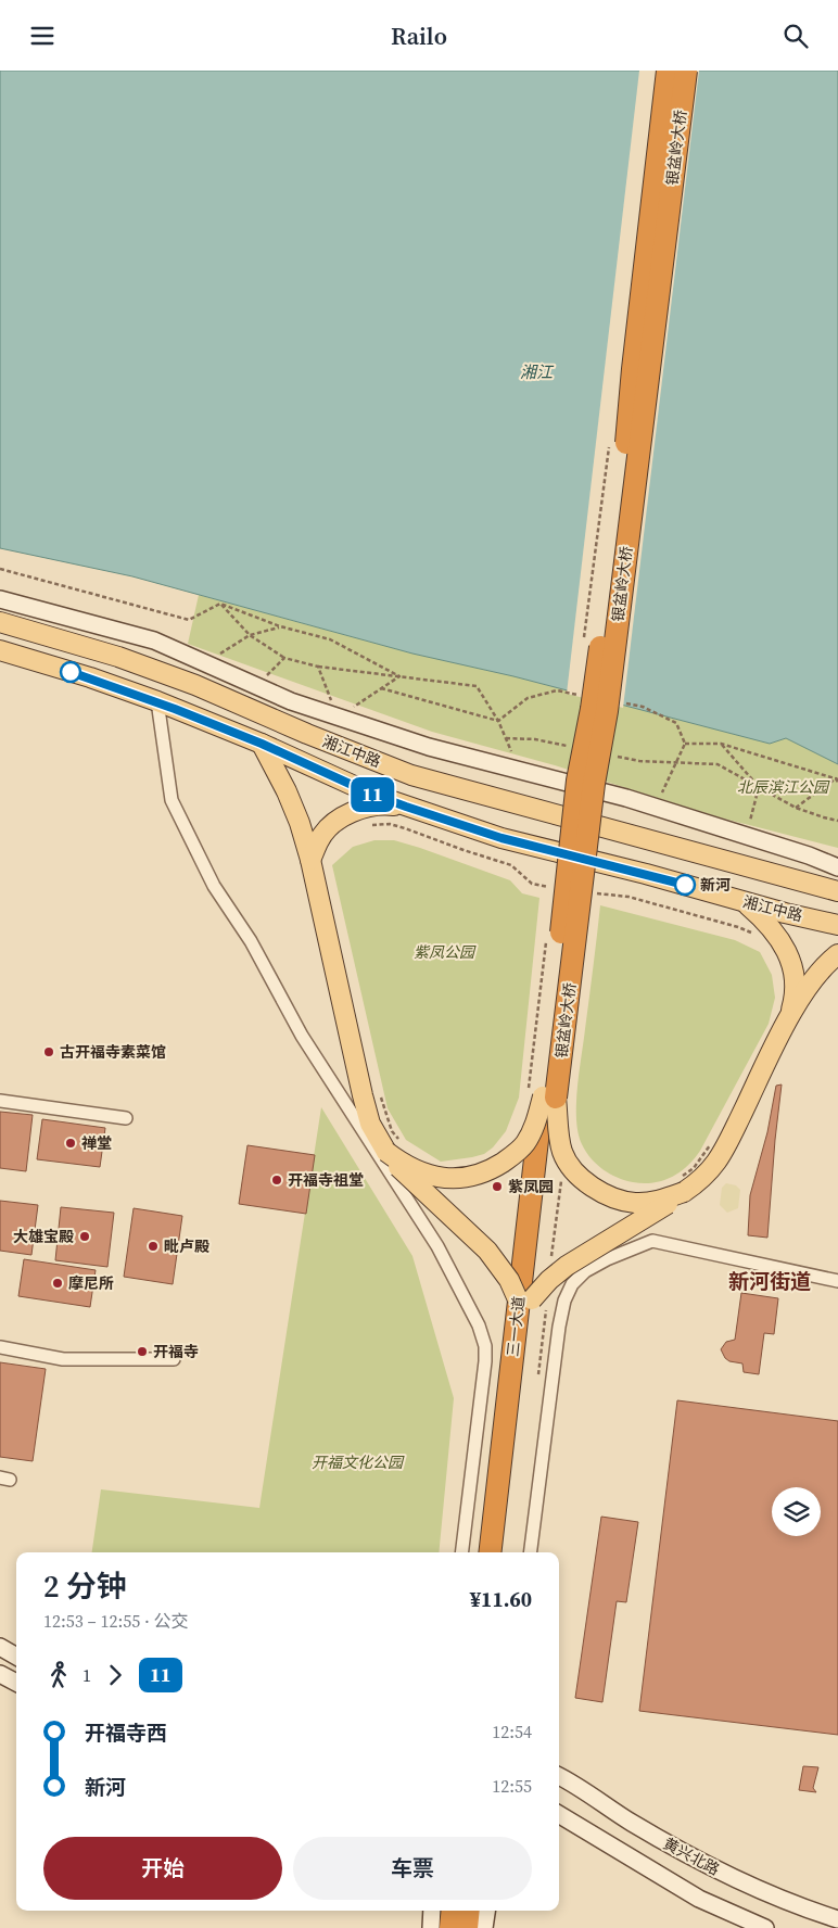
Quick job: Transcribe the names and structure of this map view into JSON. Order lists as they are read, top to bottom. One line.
{"streets":{"highway":["银盆岭大桥","三一大道"],"main road":["湘江中路"],"street":["黄兴北路"]},"crossings":[["银盆岭大桥","三一大道"]],"districts":["新河街道"],"water":["湘江"],"parks":["北辰滨江公园","紫凤公园","开福文化公园"],"places":["新河","古开福寺素菜馆","禅堂","开福寺祖堂","紫凤园","大雄宝殿","毗卢殿","摩尼所","开福寺"],"lines":["bus line 11"],"page":{"header":"Railo","on_map":"11","heading":["2 分钟","12:53 – 12:55 · 公交","¥11.60"],"legs":["1","11"],"list":[{"name":"开福寺西","value":"12:54"},{"name":"新河","value":"12:55"}],"buttons":["开始","车票"]}}
